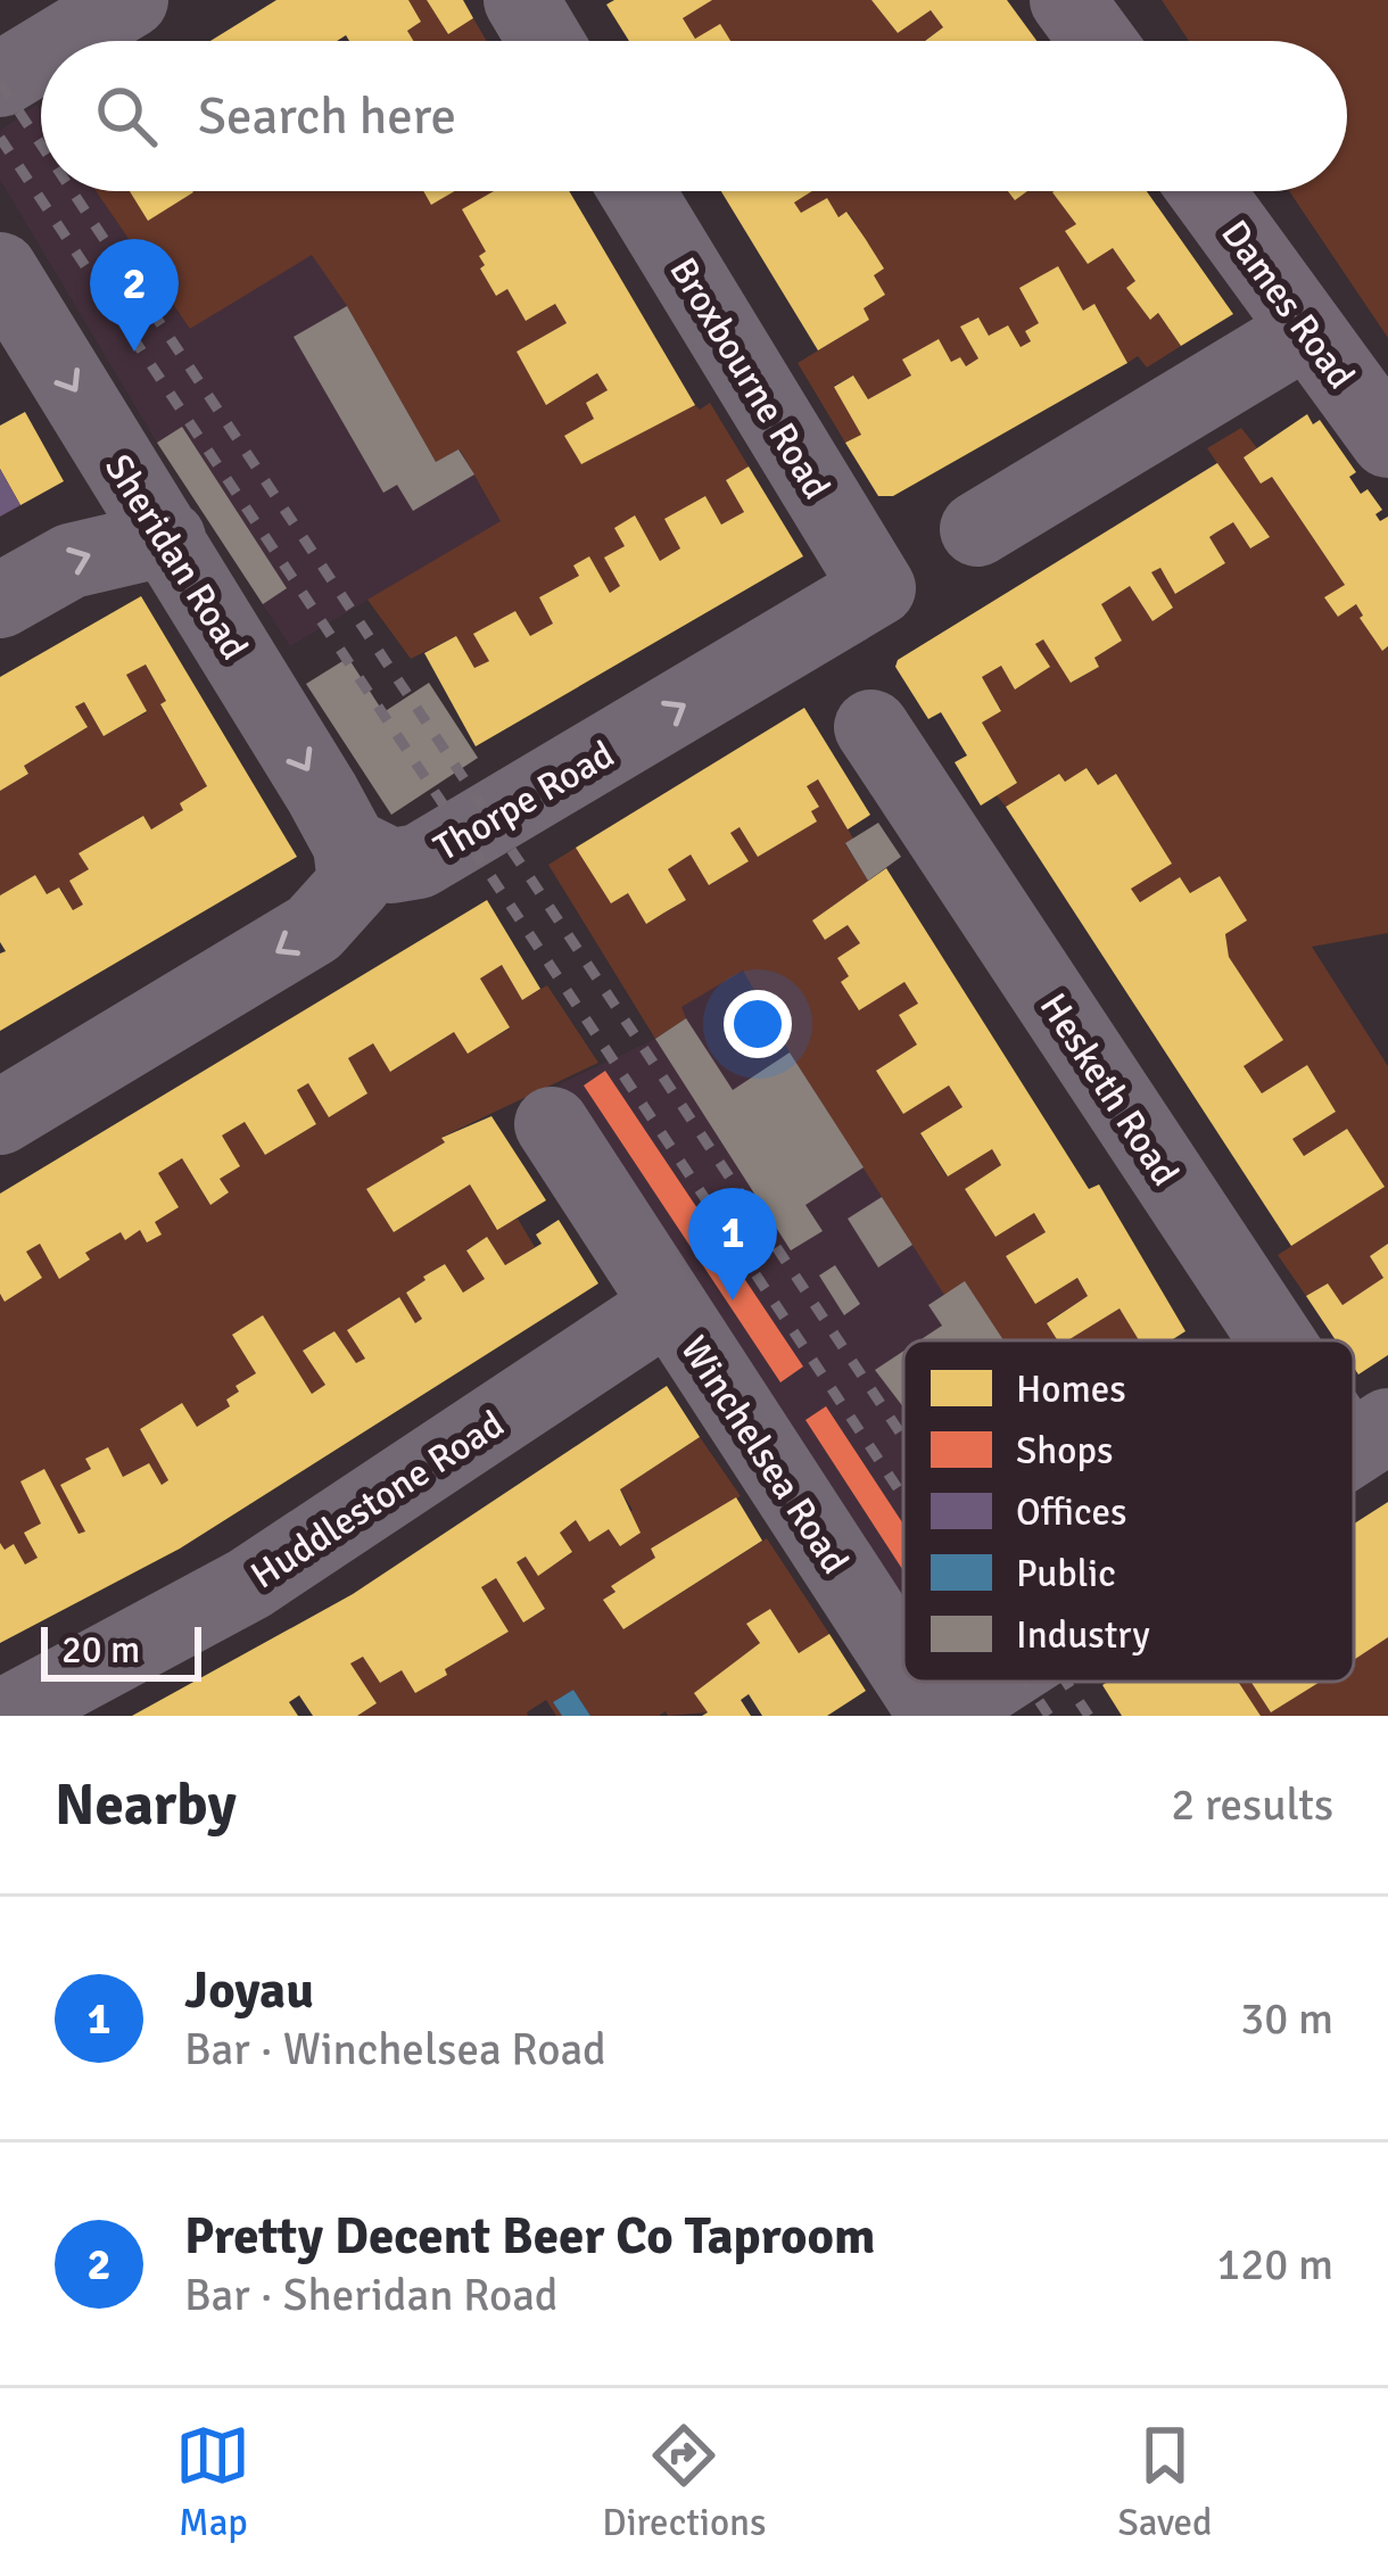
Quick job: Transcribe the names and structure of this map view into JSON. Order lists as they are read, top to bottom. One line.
{"streets":{"main road":["Dames Road"],"street":["Broxbourne Road","Sheridan Road","Thorpe Road","Hesketh Road","Winchelsea Road","Huddlestone Road"]},"crossings":[["Broxbourne Road","Thorpe Road"],["Sheridan Road","Thorpe Road"],["Winchelsea Road","Huddlestone Road"]],"one_way":["Sheridan Road","Thorpe Road"],"legend":["Homes","Shops","Offices","Public","Industry"],"scale_bar":"20 m","page":{"search":"Search here","pins":["2","1"],"scale":"20 m","heading":["Nearby","2 results"],"list":[{"mark":"1","name":"Joyau","note":"Bar · Winchelsea Road","value":"30 m"},{"mark":"2","name":"Pretty Decent Beer Co Taproom","note":"Bar · Sheridan Road","value":"120 m"}],"nav":["Map","Directions","Saved"]}}
